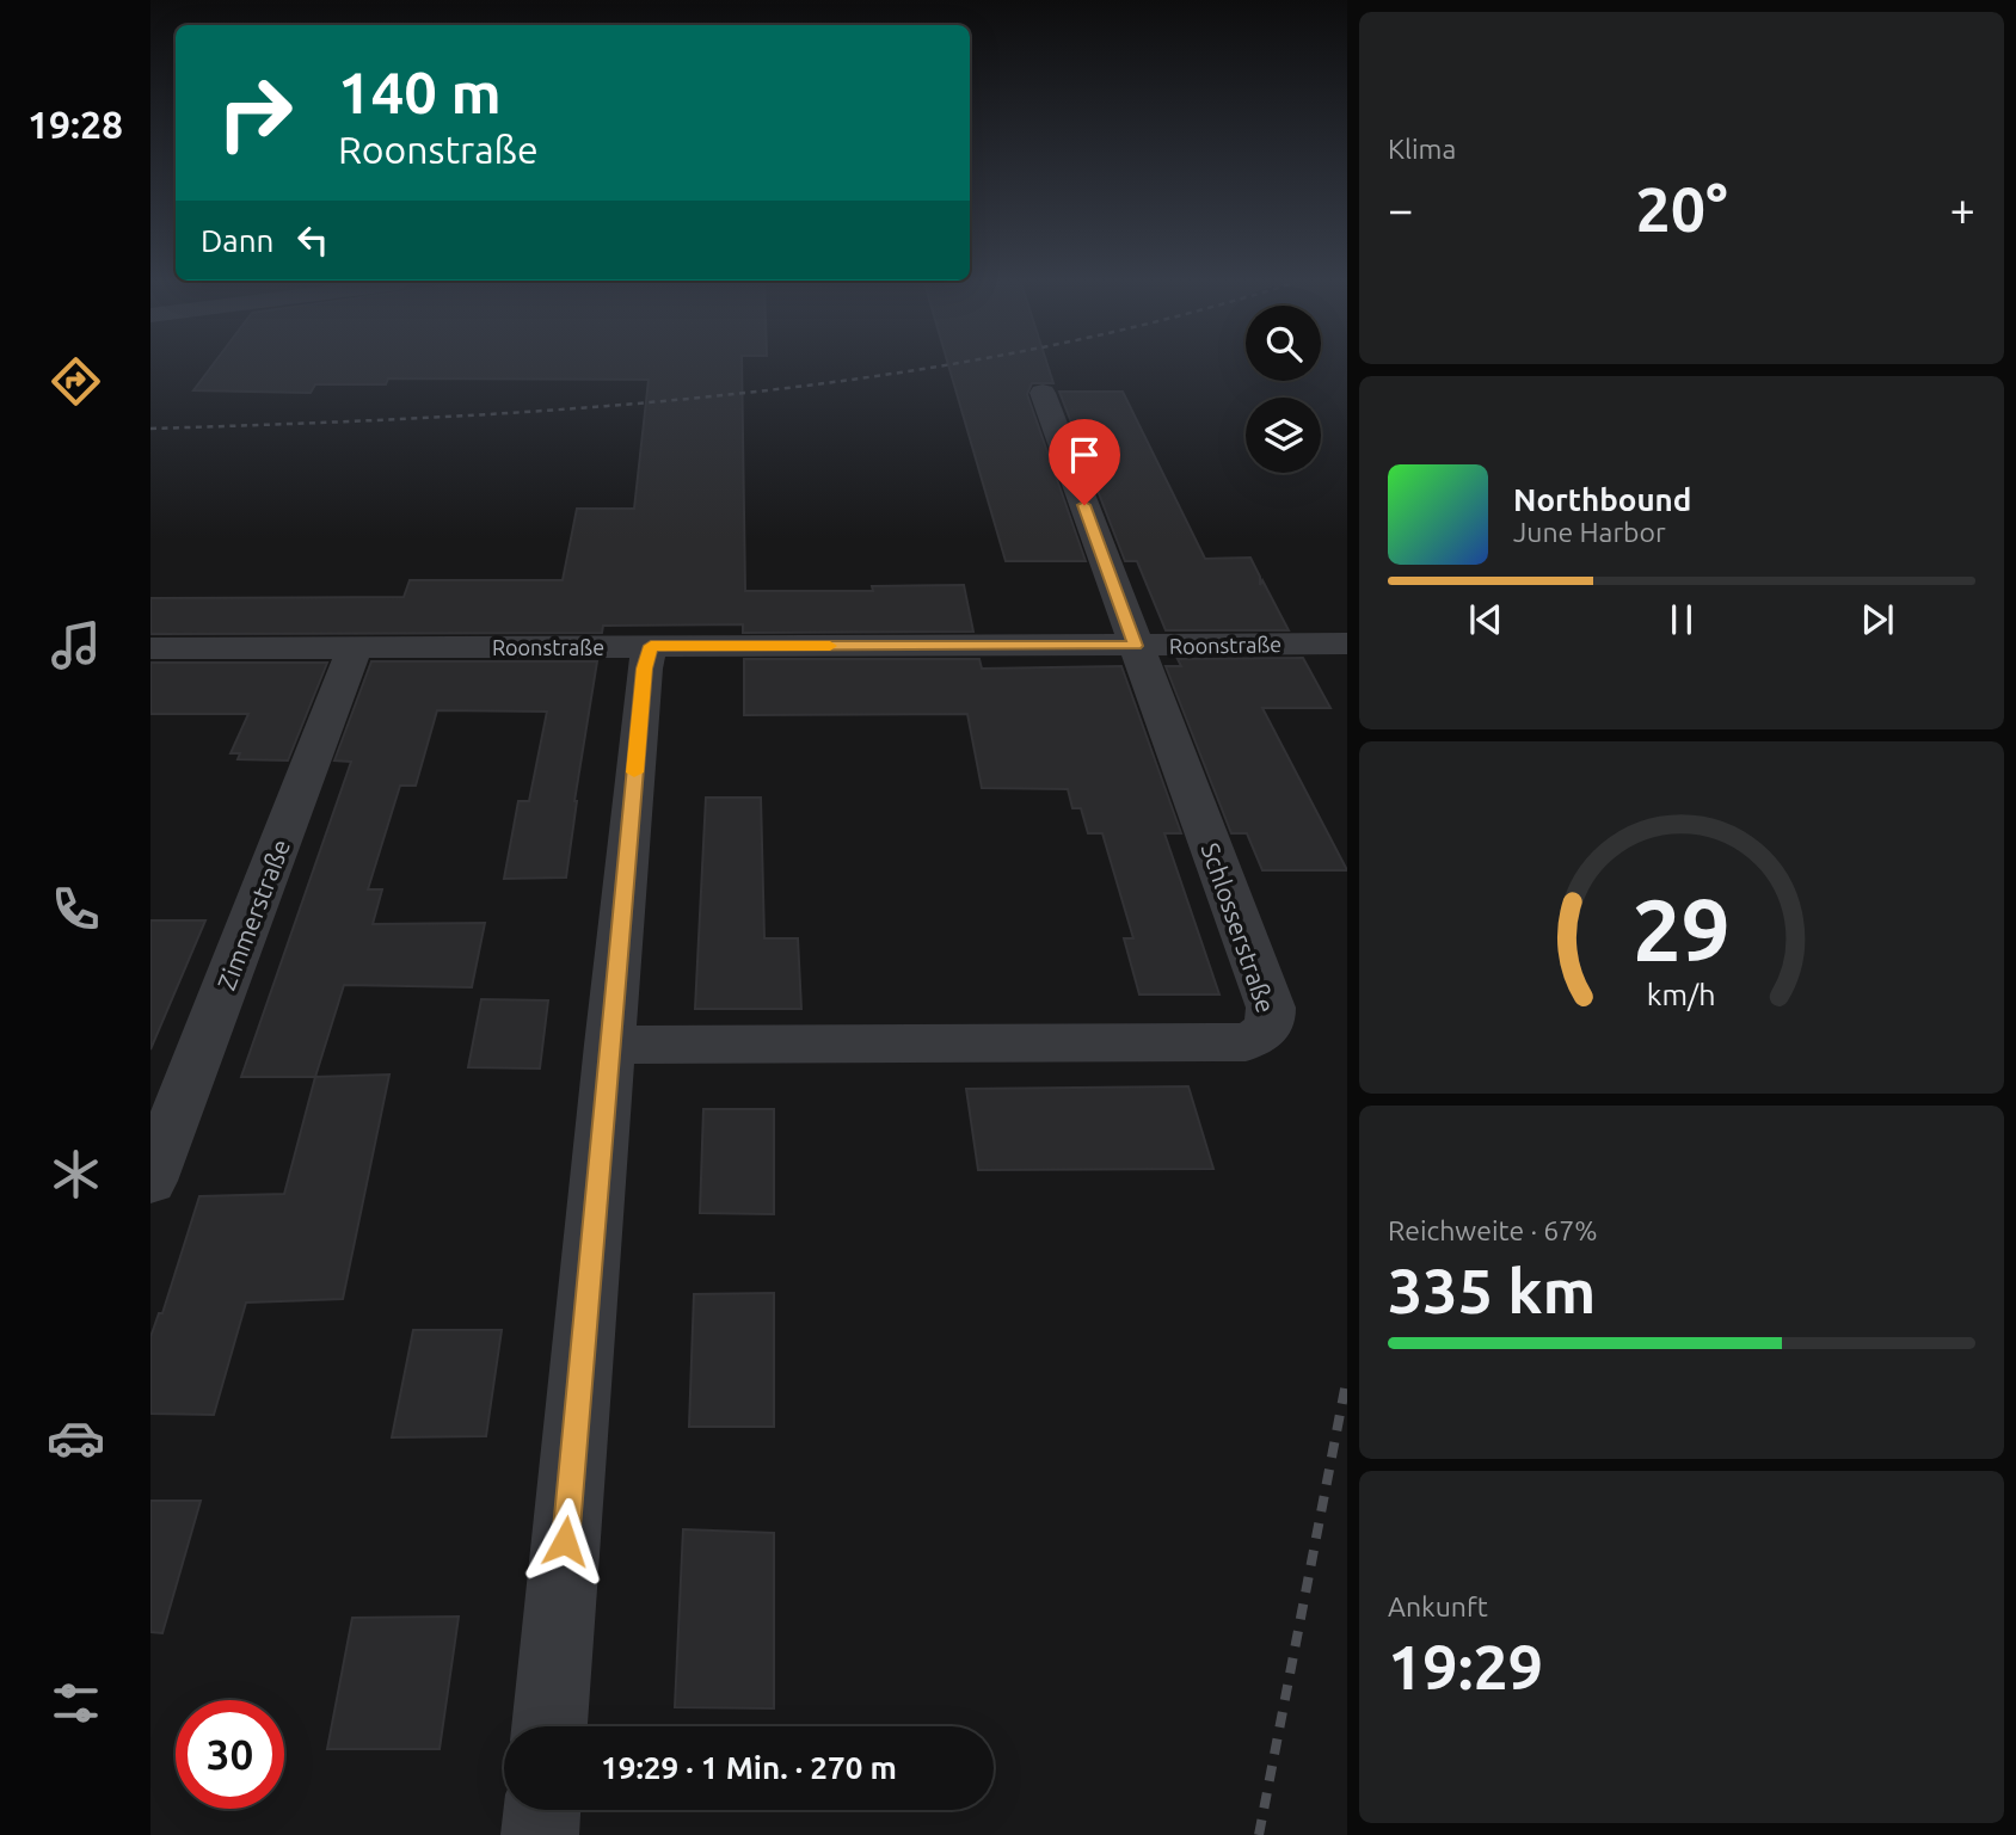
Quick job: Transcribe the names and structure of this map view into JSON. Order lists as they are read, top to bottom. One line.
{"streets":{"street":["Roonstraße","Zimmerstraße","Schlosserstraße"]},"crossings":[["Roonstraße","Zimmerstraße"],["Roonstraße","Schlosserstraße"]],"page":{"tabs":"19:28","tile":["Klima",["Reichweite · 67%","335 km"],["Ankunft","19:29"]],"turn":["140 m","Roonstraße"],"heat":["−","20°","+"],"then":"Dann","song":["Northbound","June Harbor"],"limit":"30","trip":"19:29 · 1 Min. · 270 m","gauge":["29","km/h"]}}
